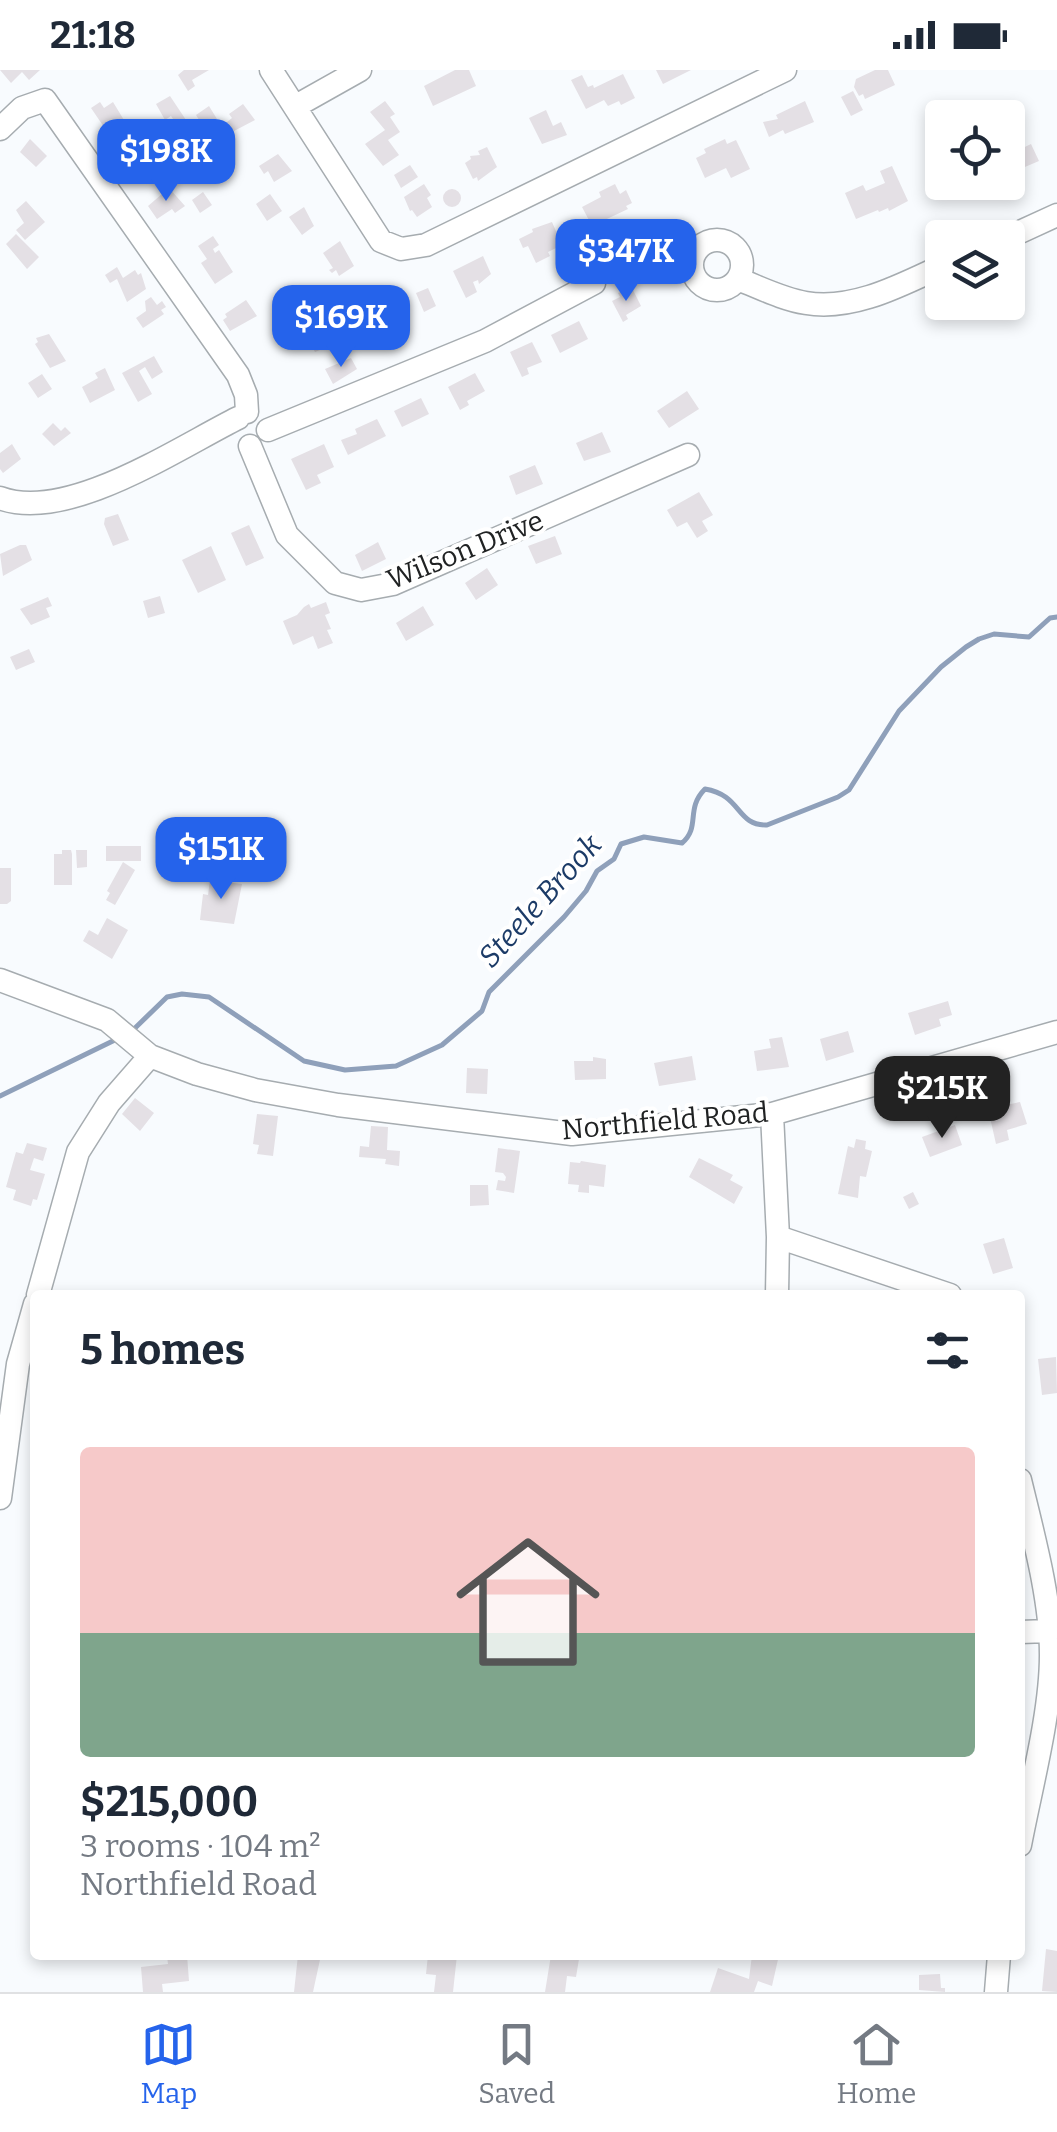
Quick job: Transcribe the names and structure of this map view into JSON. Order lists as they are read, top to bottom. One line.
{"streets":{"street":["Wilson Drive","Northfield Road"]},"water":["Steele Brook"],"page":{"status":"21:18","price":["$198K","$347K","$169K","$151K","$215K"],"heading":"5 homes","list":[{"name":"$215,000","note":"3 rooms · 104 m² · Northfield Road"}],"tabs":["Map","Saved","Home"]}}
